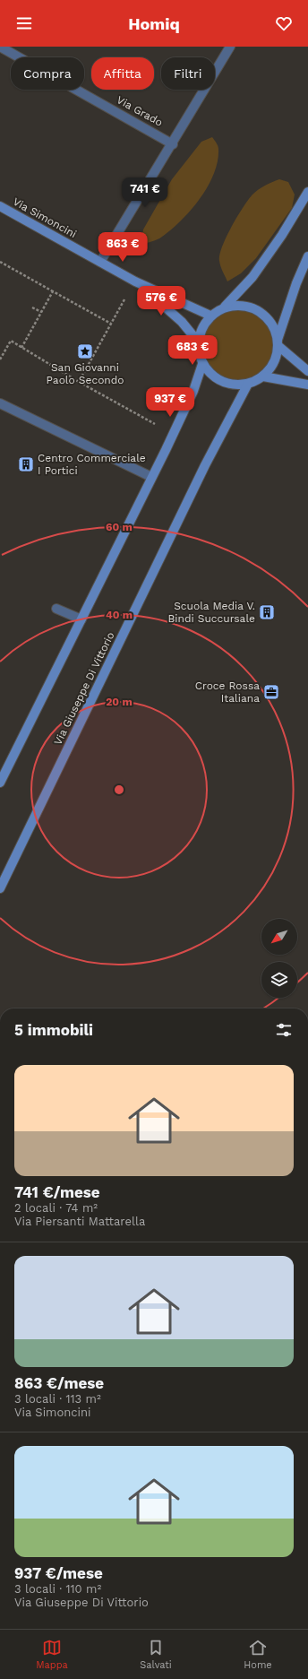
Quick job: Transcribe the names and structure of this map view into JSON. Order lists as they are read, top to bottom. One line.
{"streets":{"street":["Via Grado","Via Simoncini","Via Giuseppe Di Vittorio"]},"crossings":[["Via Simoncini","Via Giuseppe Di Vittorio"]],"places":{"place":["San Giovanni Paolo Secondo"],"building":["Centro Commerciale I Portici","Scuola Media V. Bindi Succursale"],"office":["Croce Rossa Italiana"]},"north":"bottom left","page":{"header":"Homiq","chip":["Compra","Affitta","Filtri"],"price":["741 €","863 €","576 €","683 €","937 €"],"heading":"5 immobili","list":[{"name":"741 €/mese","note":"2 locali · 74 m² · Via Piersanti Mattarella"},{"name":"863 €/mese","note":"3 locali · 113 m² · Via Simoncini"},{"name":"937 €/mese","note":"3 locali · 110 m² · Via Giuseppe Di Vittorio"}],"tabs":["Mappa","Salvati","Home"]},"rings":["60 m","40 m","20 m"]}
